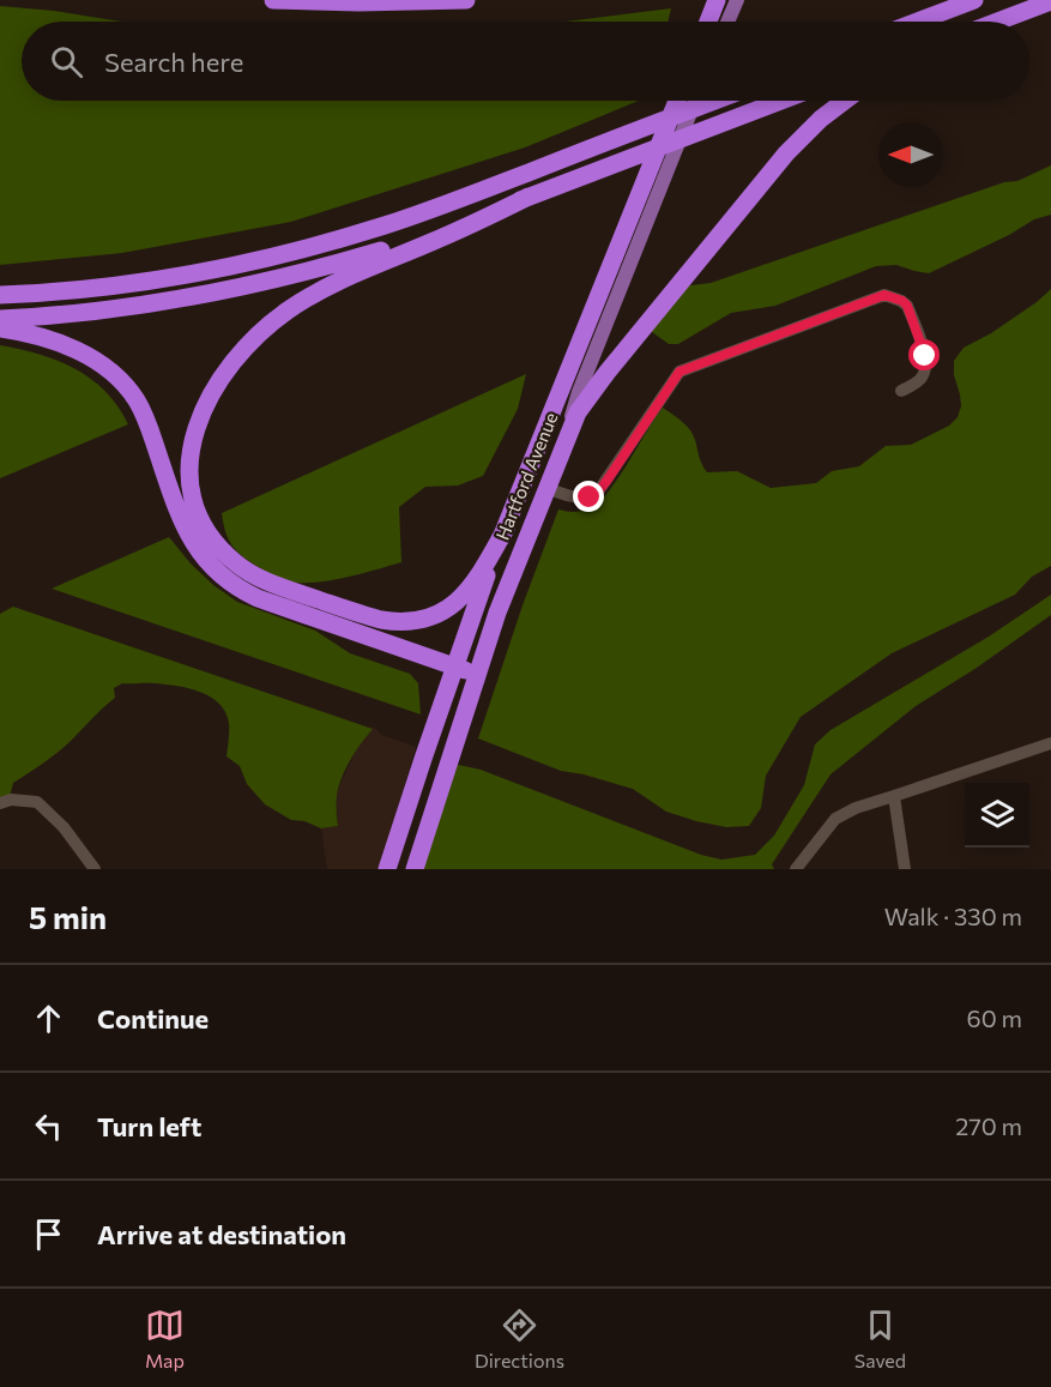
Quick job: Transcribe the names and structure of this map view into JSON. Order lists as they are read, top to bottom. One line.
{"streets":{"highway":["Hartford Avenue"]},"north":"left","page":{"search":"Search here","heading":["5 min","Walk · 330 m"],"list":[["Continue","60 m"],["Turn left","270 m"],"Arrive at destination"],"nav":["Map","Directions","Saved"]}}
